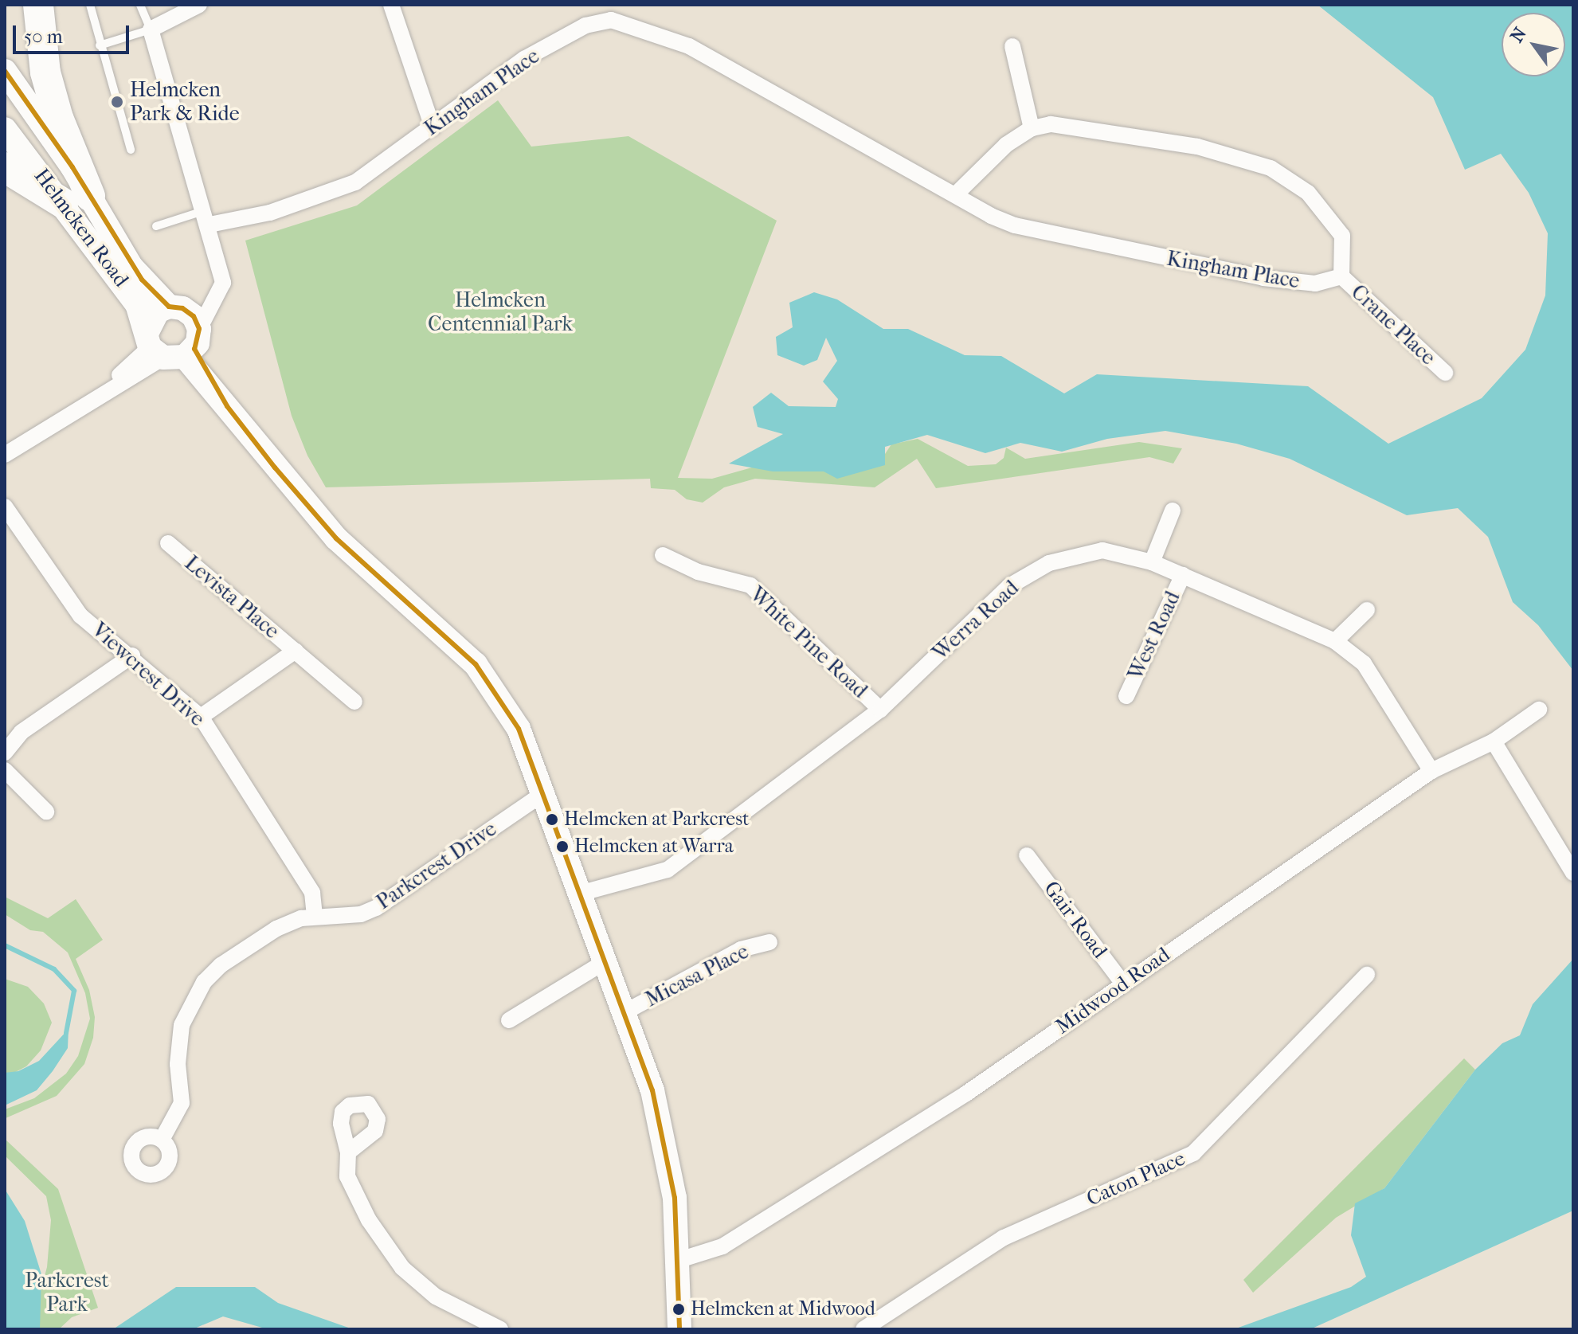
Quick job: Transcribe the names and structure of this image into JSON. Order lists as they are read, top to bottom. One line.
{"streets":{"main road":["Helmcken Road"],"street":["Kingham Place","Crane Place","Levista Place","Werra Road","West Road","White Pine Road","Viewcrest Drive","Parkcrest Drive","Gair Road","Micasa Place","Midwood Road","Caton Place"]},"crossings":[["Kingham Place","Crane Place"],["Helmcken Road","Werra Road"],["Helmcken Road","Parkcrest Drive"],["Helmcken Road","Micasa Place"],["Helmcken Road","Midwood Road"],["Levista Place","Viewcrest Drive"],["Werra Road","West Road"],["Werra Road","White Pine Road"],["Werra Road","Midwood Road"],["Viewcrest Drive","Parkcrest Drive"],["Gair Road","Midwood Road"]],"parks":["Helmcken Centennial Park","Parkcrest Park"],"places":["Helmcken Park & Ride","Helmcken at Parkcrest","Helmcken at Warra","Helmcken at Midwood"],"scale_bar":"50 m","north":"top left"}
